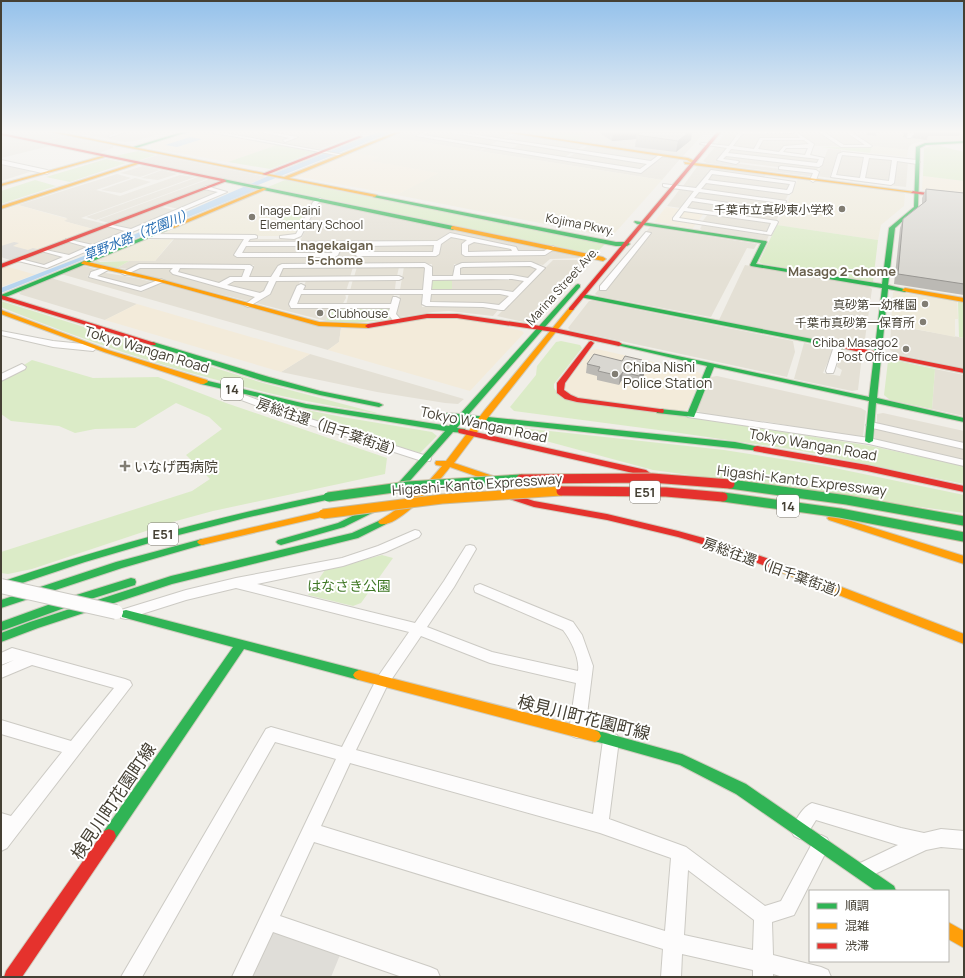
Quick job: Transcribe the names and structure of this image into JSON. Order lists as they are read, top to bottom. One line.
{"streets":{"main road":["Kojima Pkwy.","Marina Street Ave.","Tokyo Wangan Road","14","房総往還（旧千葉街道）","Higashi-Kanto Expressway","E51","検見川町花園町線"]},"crossings":[["Kojima Pkwy.","Marina Street Ave."],["Marina Street Ave.","Tokyo Wangan Road"],["Marina Street Ave.","房総往還（旧千葉街道）"],["Tokyo Wangan Road","房総往還（旧千葉街道）"]],"districts":["Inagekaigan 5-chome","Masago 2-chome"],"water":["草野水路（花園川）"],"parks":["はなさき公園"],"places":{"other":["千葉市立真砂東小学校","Inage Daini Elementary School","真砂第一幼稚園","Clubhouse","千葉市真砂第一保育所","Chiba Masago2 Post Office","Chiba Nishi Police Station"],"health":["いなげ西病院"]},"legend":["順調","混雑","渋滞"]}
